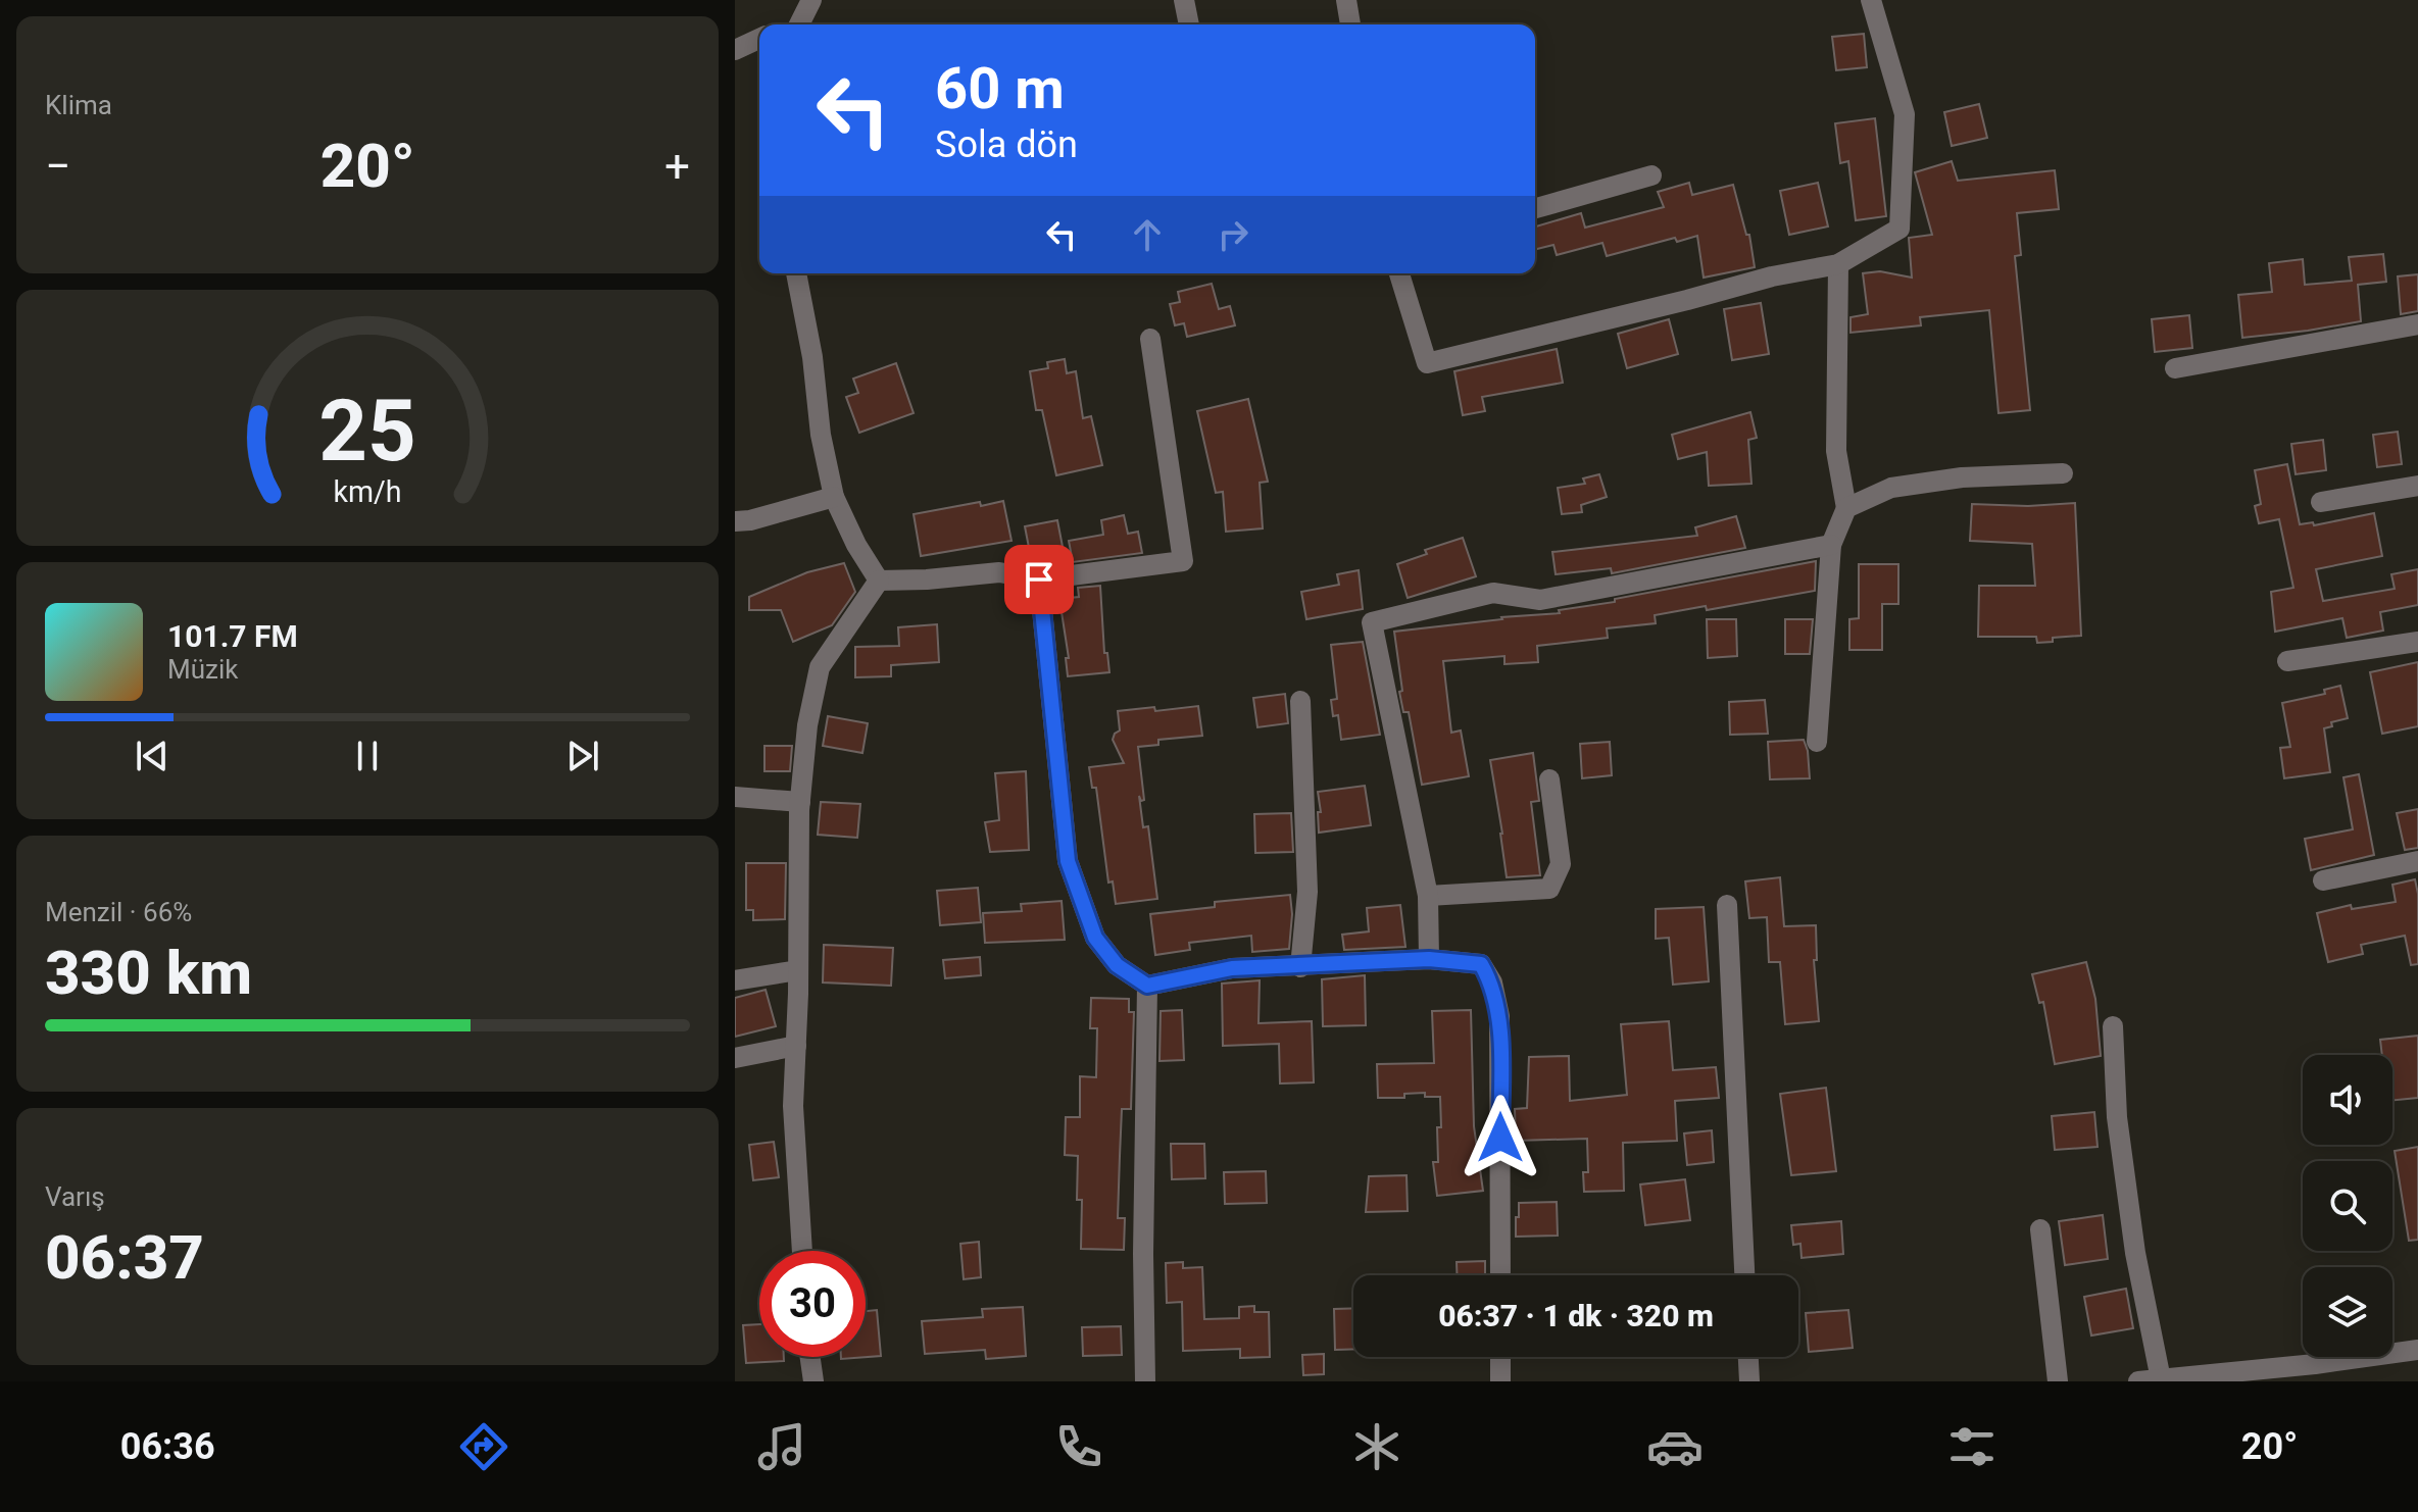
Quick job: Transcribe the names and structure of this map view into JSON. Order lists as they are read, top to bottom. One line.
{"page":{"tile":["Klima",["Menzil · 66%","330 km"],["Varış","06:37"]],"turn":["60 m","Sola dön"],"heat":["−","20°","+"],"song":["101.7 FM","Müzik"],"limit":"30","trip":"06:37 · 1 dk · 320 m","tabs":["06:36","20°"],"gauge":["25","km/h"]}}
